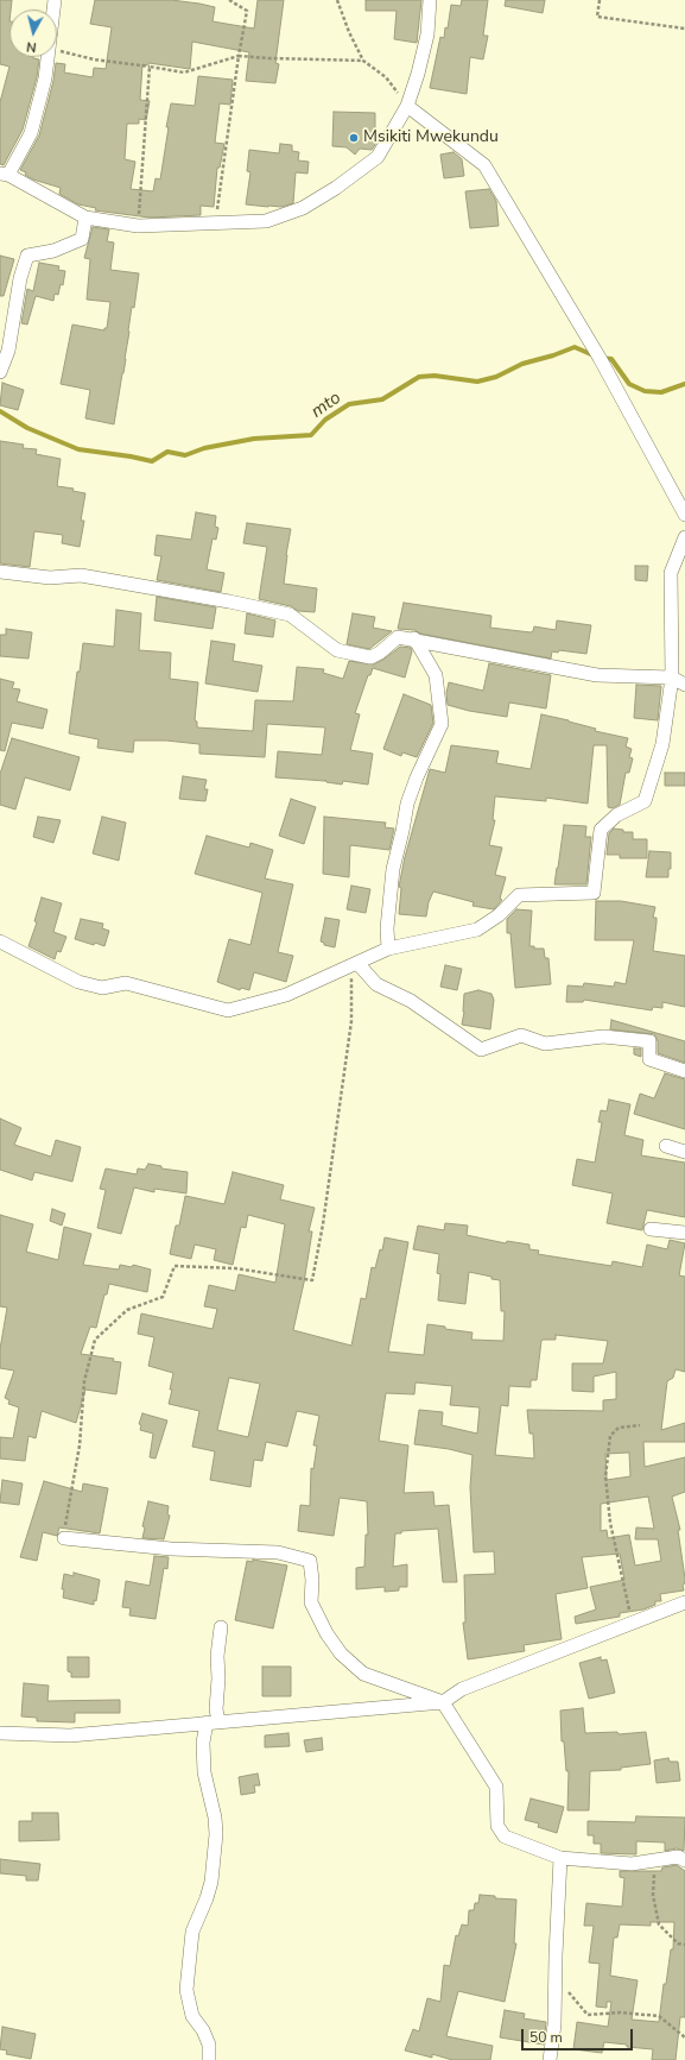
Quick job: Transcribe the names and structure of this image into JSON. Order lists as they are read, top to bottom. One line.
{"water":["mto"],"places":["Msikiti Mwekundu"],"scale_bar":"50 m","north":"bottom"}
